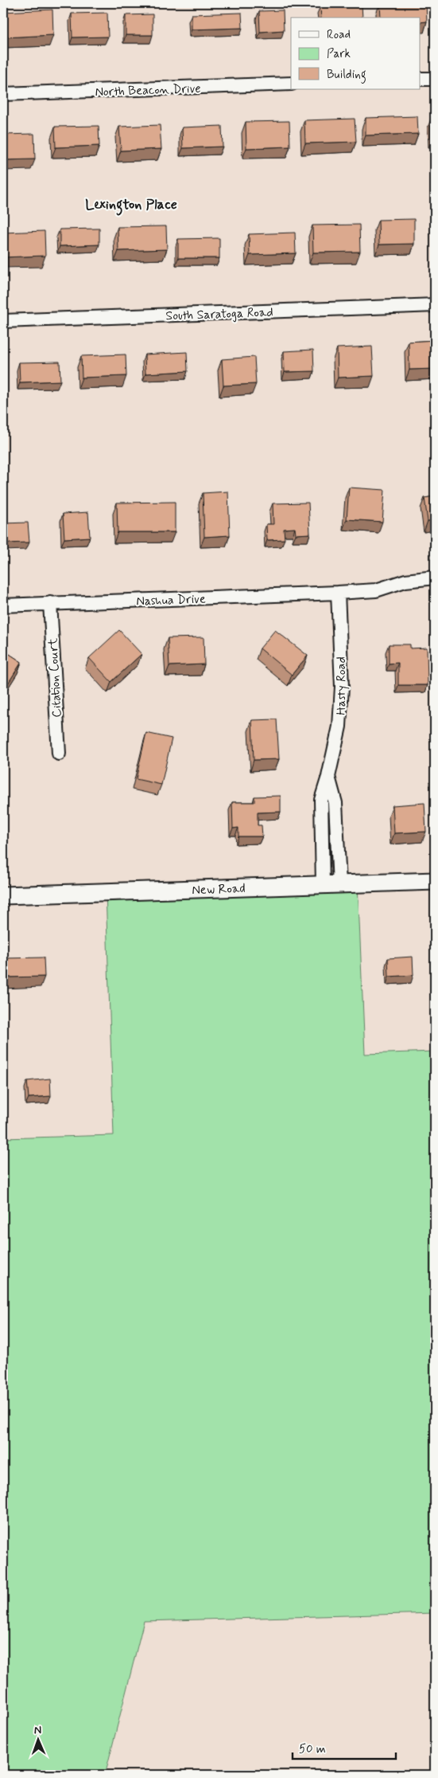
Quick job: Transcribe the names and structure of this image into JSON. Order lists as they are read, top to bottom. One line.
{"streets":{"street":["North Beacon Drive","South Saratoga Road","Nashua Drive","Citation Court","Hasty Road","New Road"]},"crossings":[["Nashua Drive","Citation Court"],["Nashua Drive","Hasty Road"],["Hasty Road","New Road"]],"districts":["Lexington Place"],"legend":["Road","Park","Building"],"scale_bar":"50 m","north":"top"}
